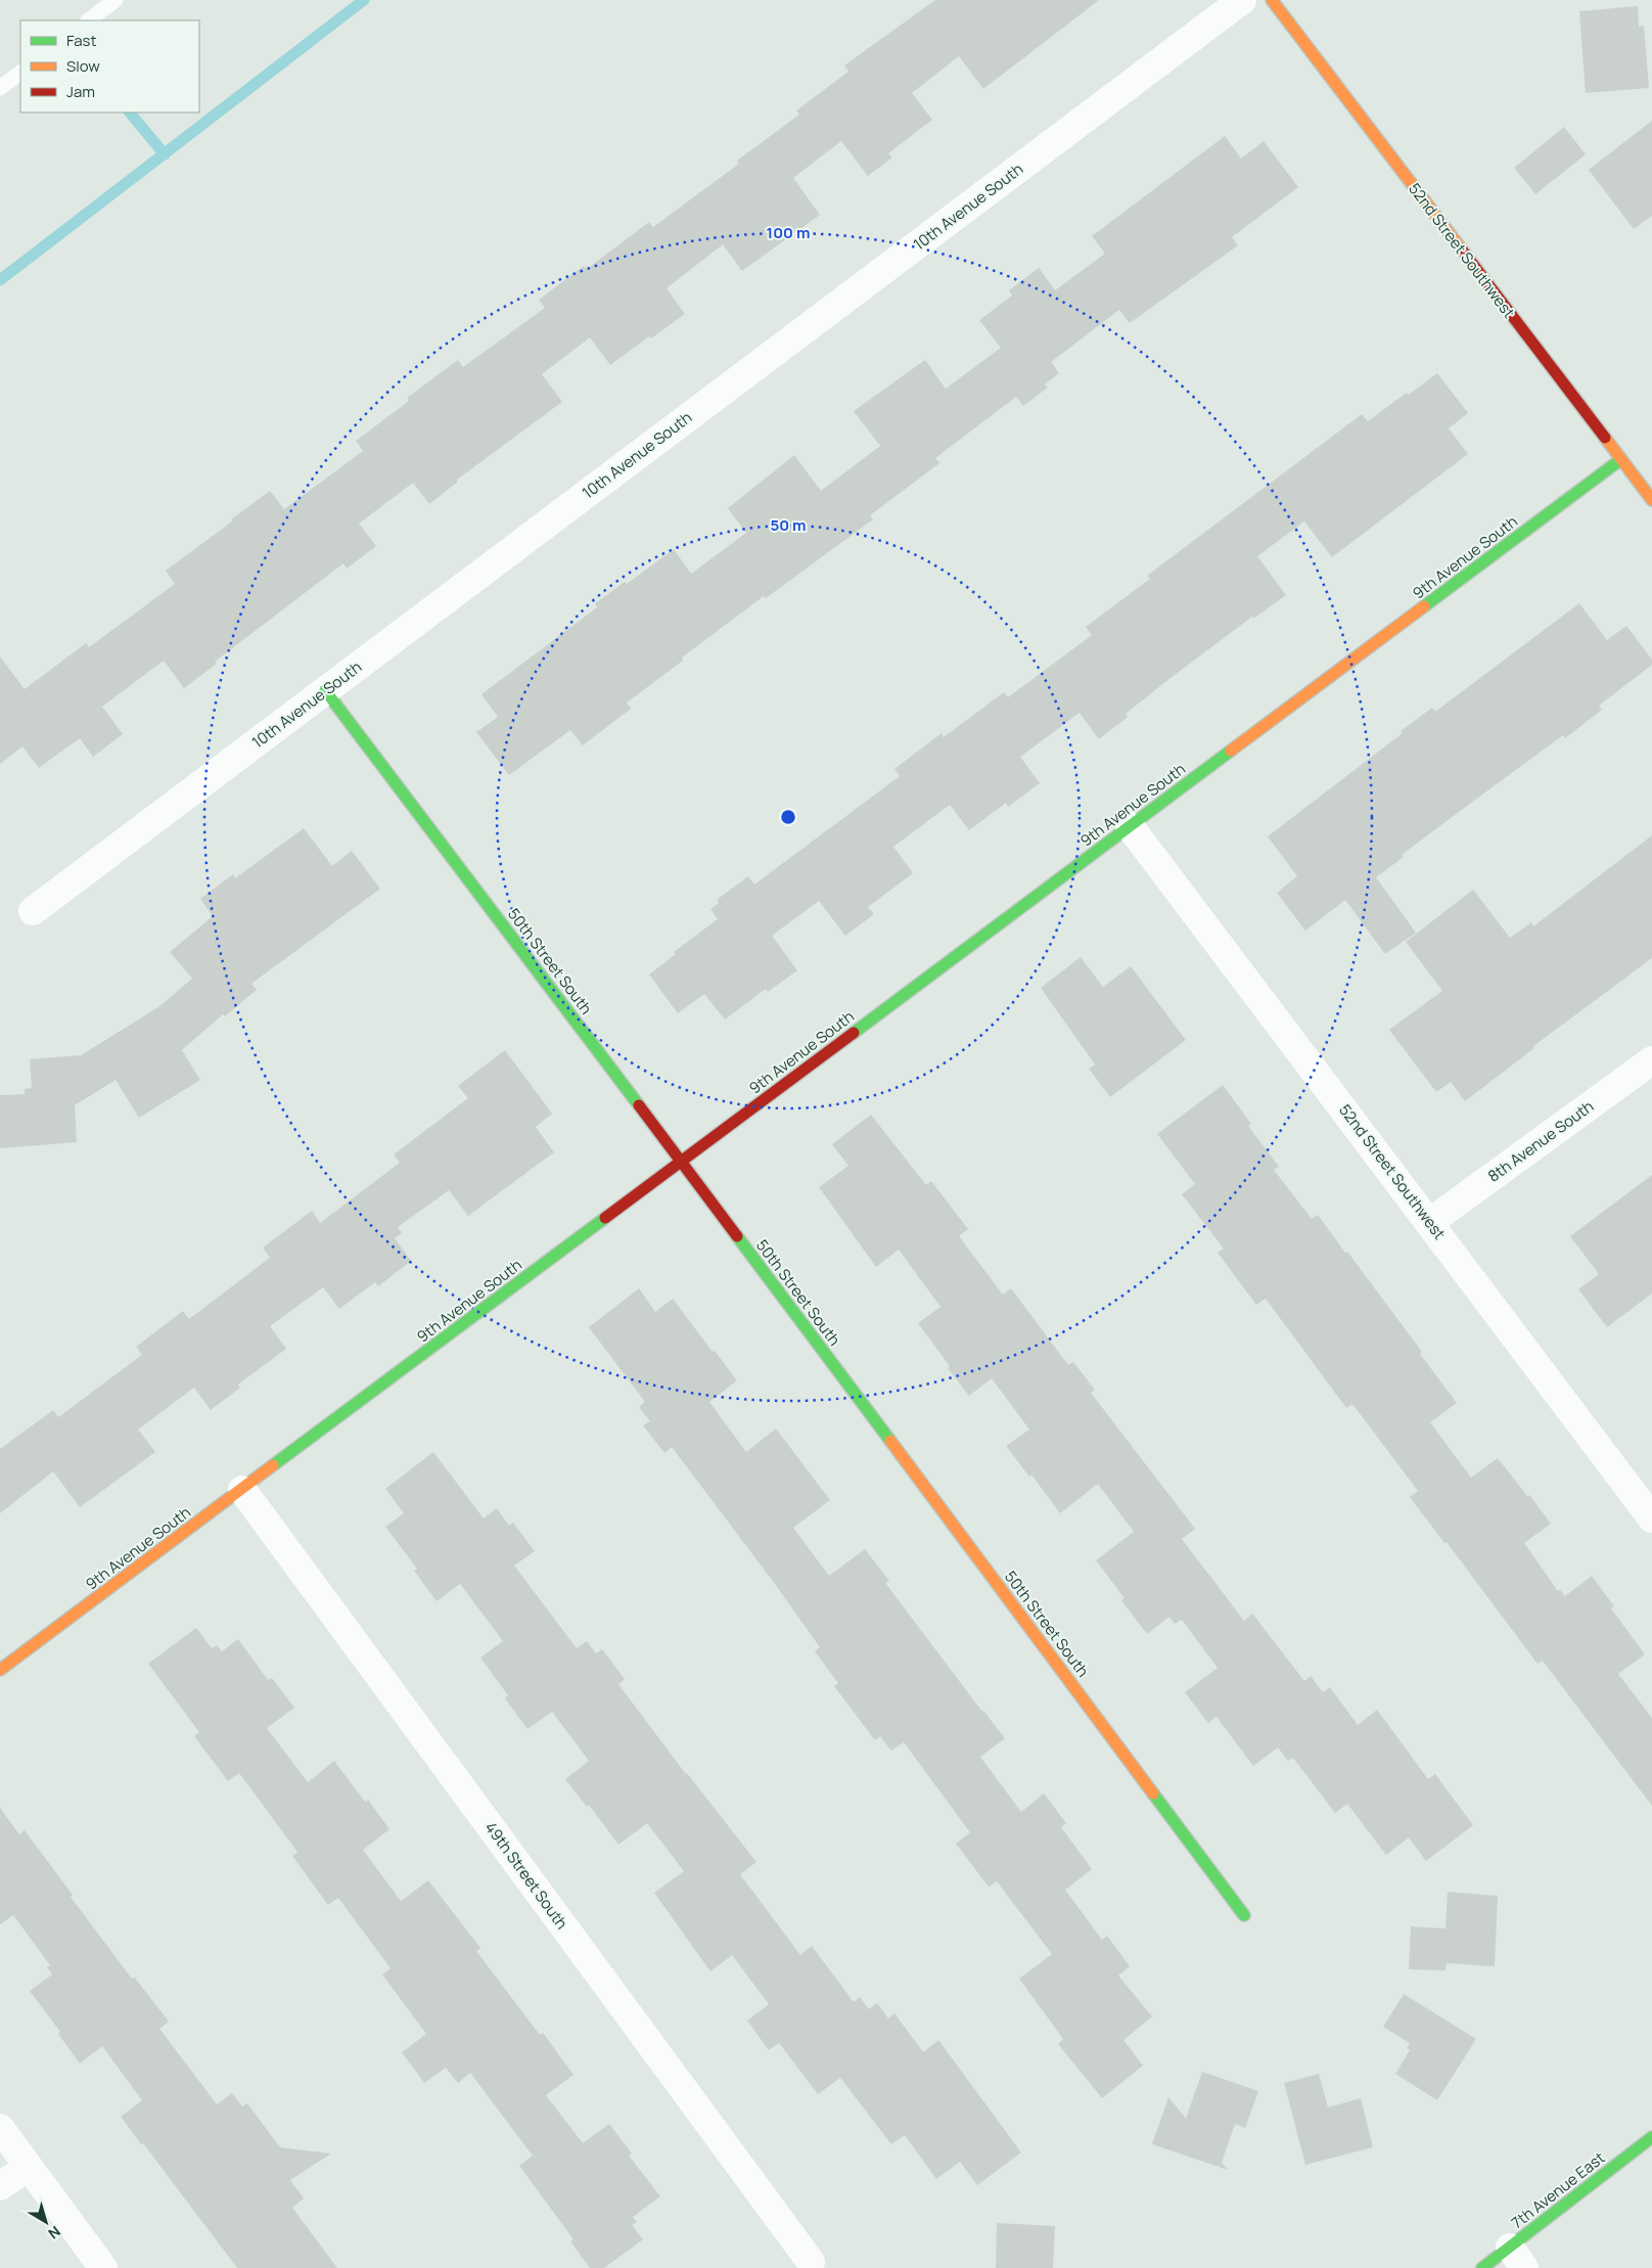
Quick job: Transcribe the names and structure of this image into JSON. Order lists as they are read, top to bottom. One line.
{"streets":{"street":["10th Avenue South","52nd Street Southwest","9th Avenue South","50th Street South","8th Avenue South","49th Street South","7th Avenue East"]},"crossings":[["10th Avenue South","50th Street South"],["52nd Street Southwest","9th Avenue South"],["52nd Street Southwest","8th Avenue South"],["9th Avenue South","50th Street South"],["9th Avenue South","49th Street South"]],"legend":["Fast","Slow","Jam"],"north":"bottom right","rings":["100 m","50 m"]}
